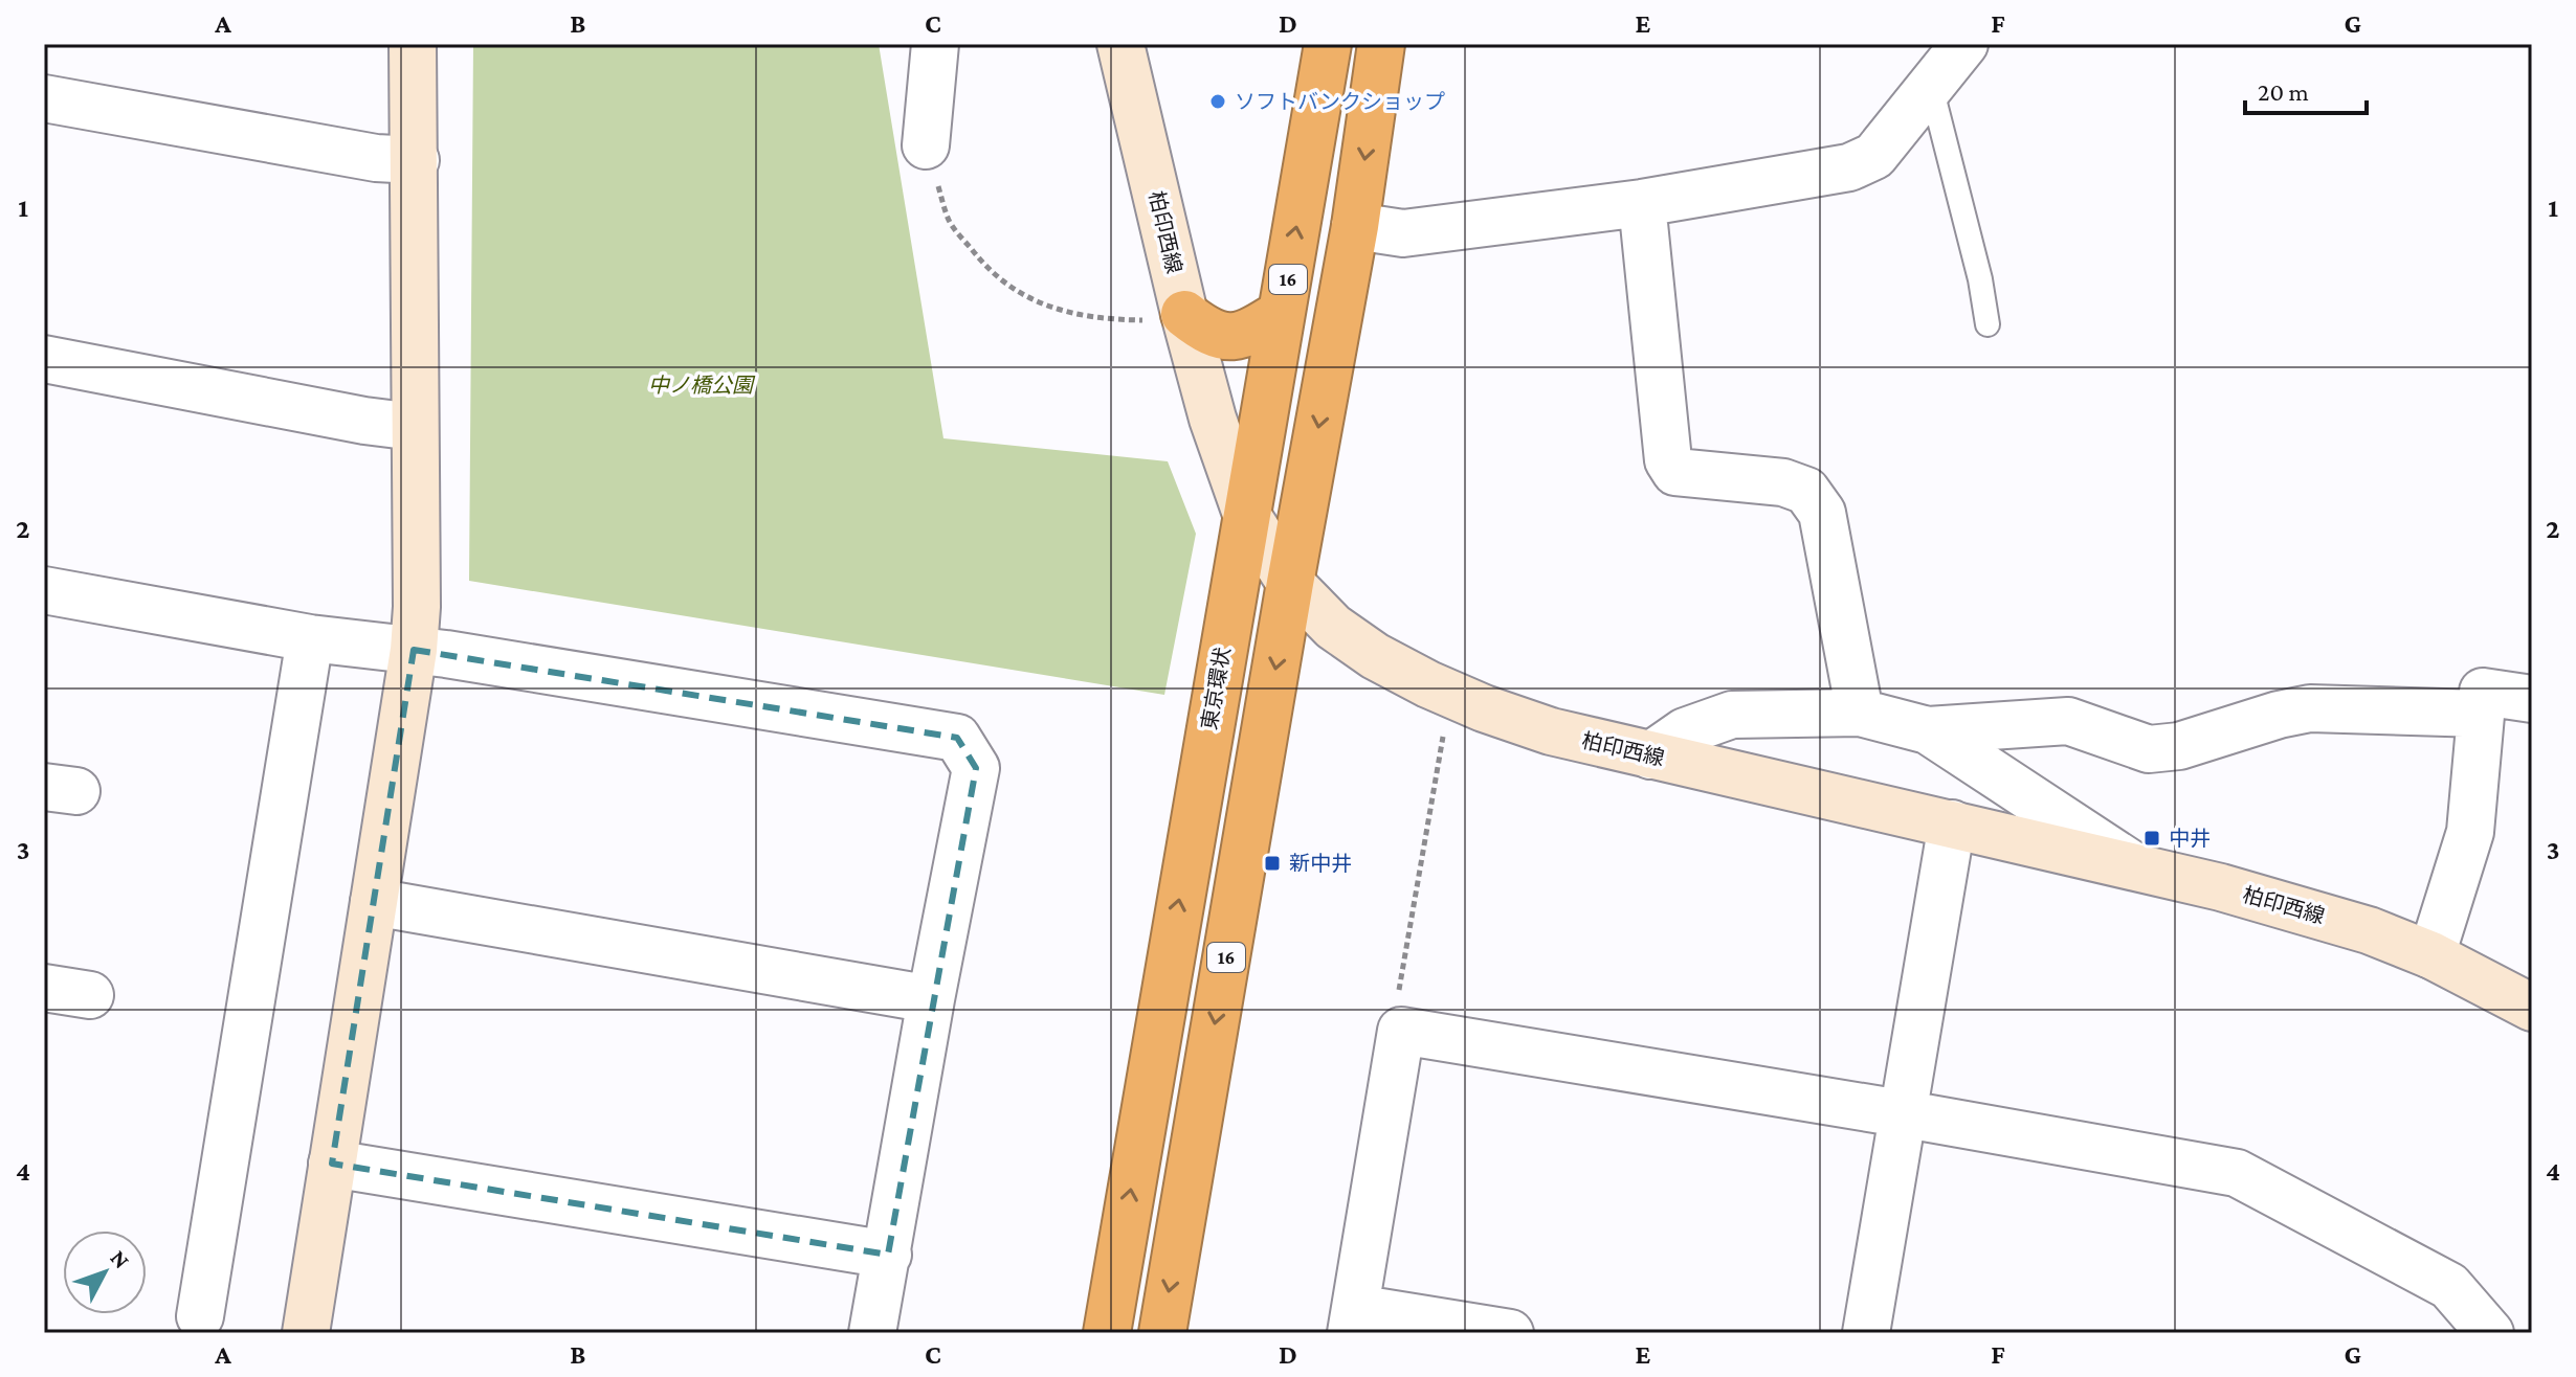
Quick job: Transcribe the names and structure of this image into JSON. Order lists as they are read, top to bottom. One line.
{"streets":{"highway":["16","東京環状"],"main road":["柏印西線"]},"crossings":[["柏印西線","16"],["柏印西線","東京環状"]],"parks":["中ノ橋公園"],"places":{"other":["ソフトバンクショップ"],"transit":["中井","新中井"]},"scale_bar":"20 m","north":"top right","grid":{"columns":["A","B","C","D","E","F","G"],"rows":["1","2","3","4"]}}
